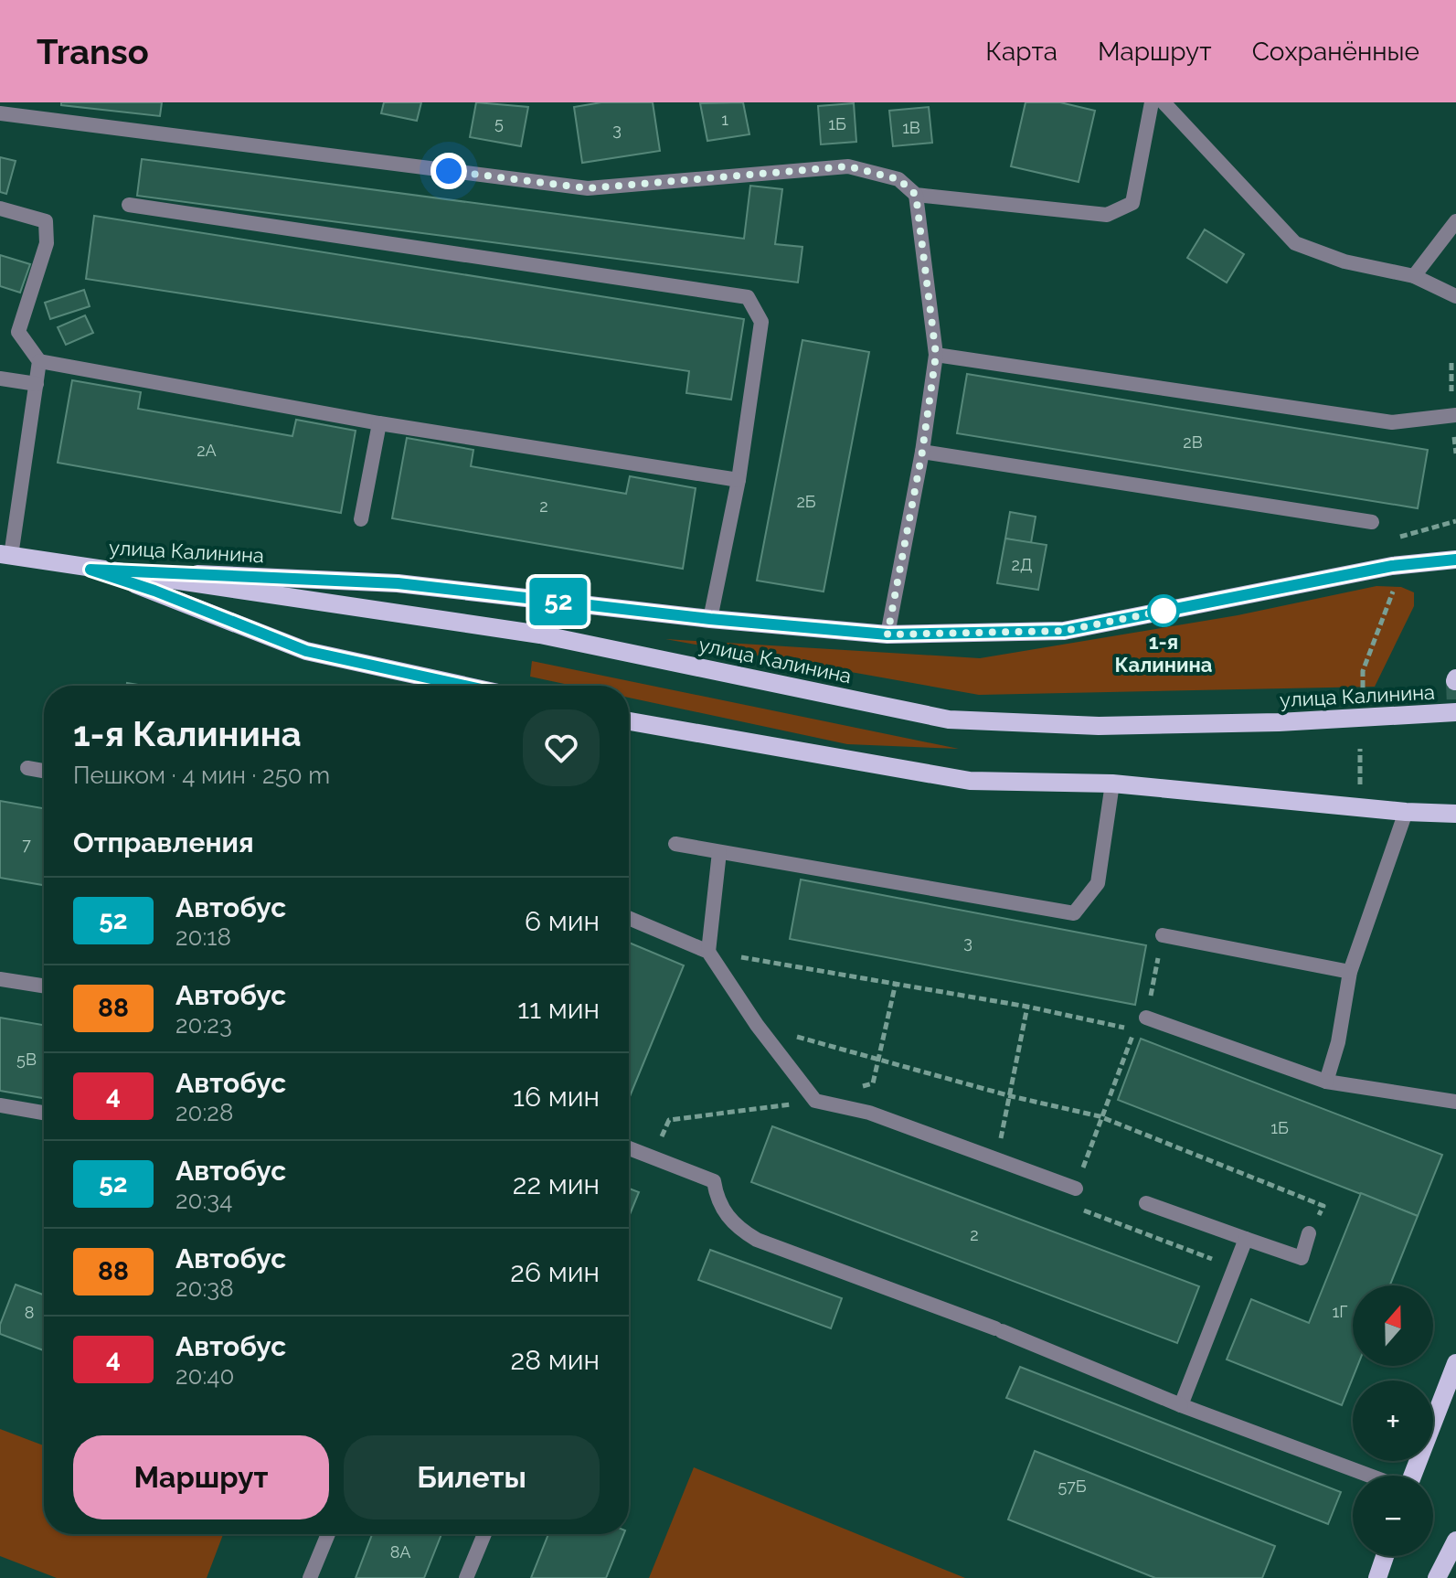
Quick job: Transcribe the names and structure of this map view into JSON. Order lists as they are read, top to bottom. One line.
{"streets":{"main road":["улица Калинина"]},"places":["1-я Калинина"],"lines":["bus line 52"],"house_numbers":["1","5","1Б","1В","3","2В","2А","2Б","2","2Д","7","3","5В","1Б","2","1Г","8","57Б","8А"],"north":"top","page":{"header":"Transo","nav":["Карта","Маршрут","Сохранённые"],"on_map":"52","heading":[["1-я Калинина","Пешком · 4 мин · 250 m"],"Отправления"],"list":[{"mark":"52","name":"Автобус","note":"20:18","value":"6 мин"},{"mark":"88","name":"Автобус","note":"20:23","value":"11 мин"},{"mark":"4","name":"Автобус","note":"20:28","value":"16 мин"},{"mark":"52","name":"Автобус","note":"20:34","value":"22 мин"},{"mark":"88","name":"Автобус","note":"20:38","value":"26 мин"},{"mark":"4","name":"Автобус","note":"20:40","value":"28 мин"}],"map_buttons":["+","−"],"buttons":["Маршрут","Билеты"]}}
